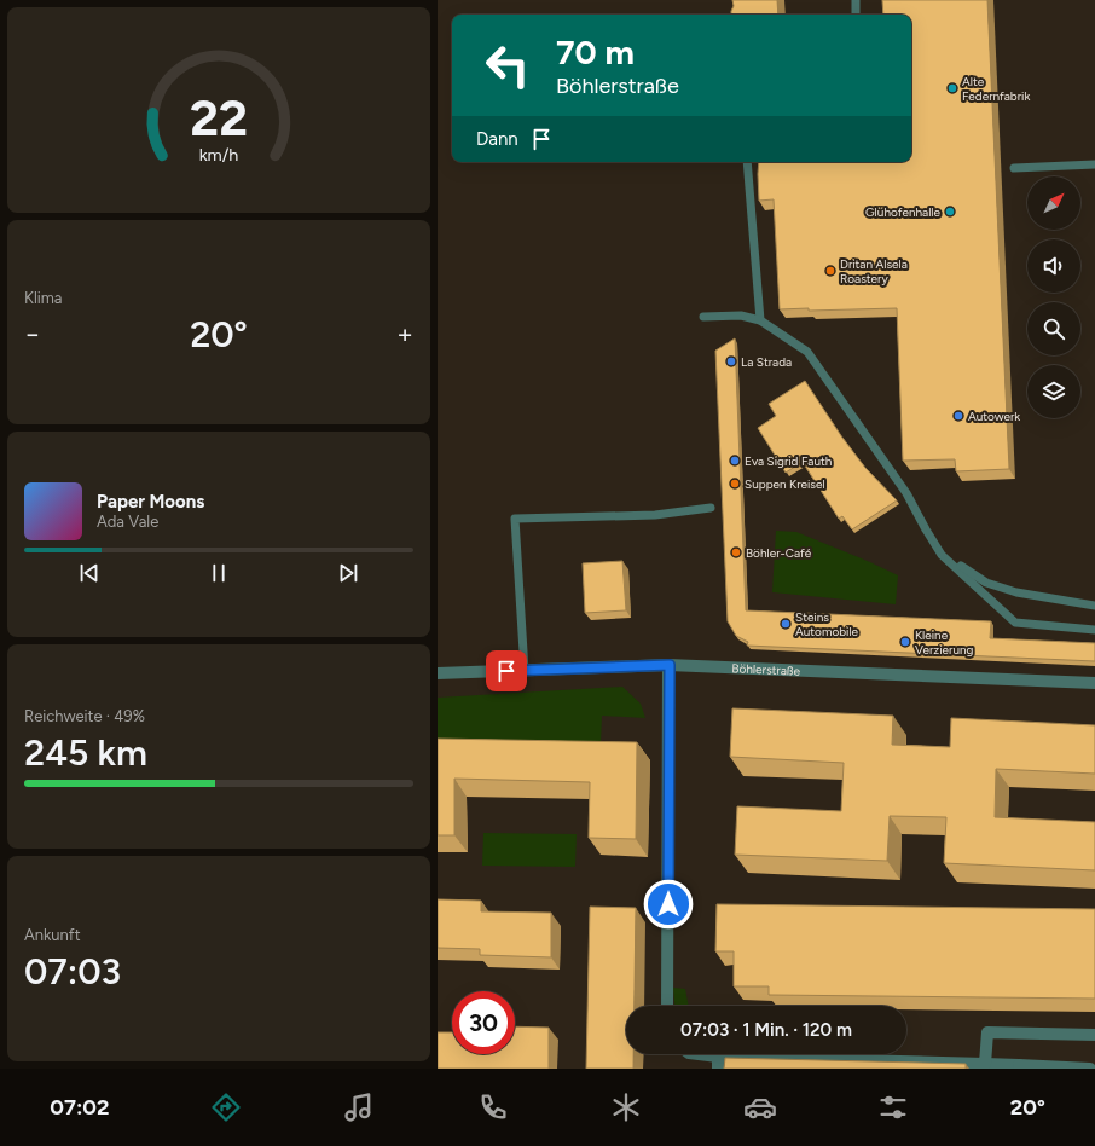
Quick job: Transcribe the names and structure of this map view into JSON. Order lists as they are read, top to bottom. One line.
{"streets":{"street":["Böhlerstraße"]},"places":["Alte Federnfabrik","Glühofenhalle","Dritan Alsela Roastery","La Strada","Autowerk","Eva Sigrid Fauth","Suppen Kreisel","Böhler-Café","Steins Automobile","Kleine Verzierung"],"north":"top right","page":{"turn":["70 m","Böhlerstraße"],"then":"Dann","tile":["Klima",["Reichweite · 49%","245 km"],["Ankunft","07:03"]],"heat":["−","20°","+"],"song":["Paper Moons","Ada Vale"],"limit":"30","trip":"07:03 · 1 Min. · 120 m","tabs":["07:02","20°"],"gauge":["22","km/h"]}}
